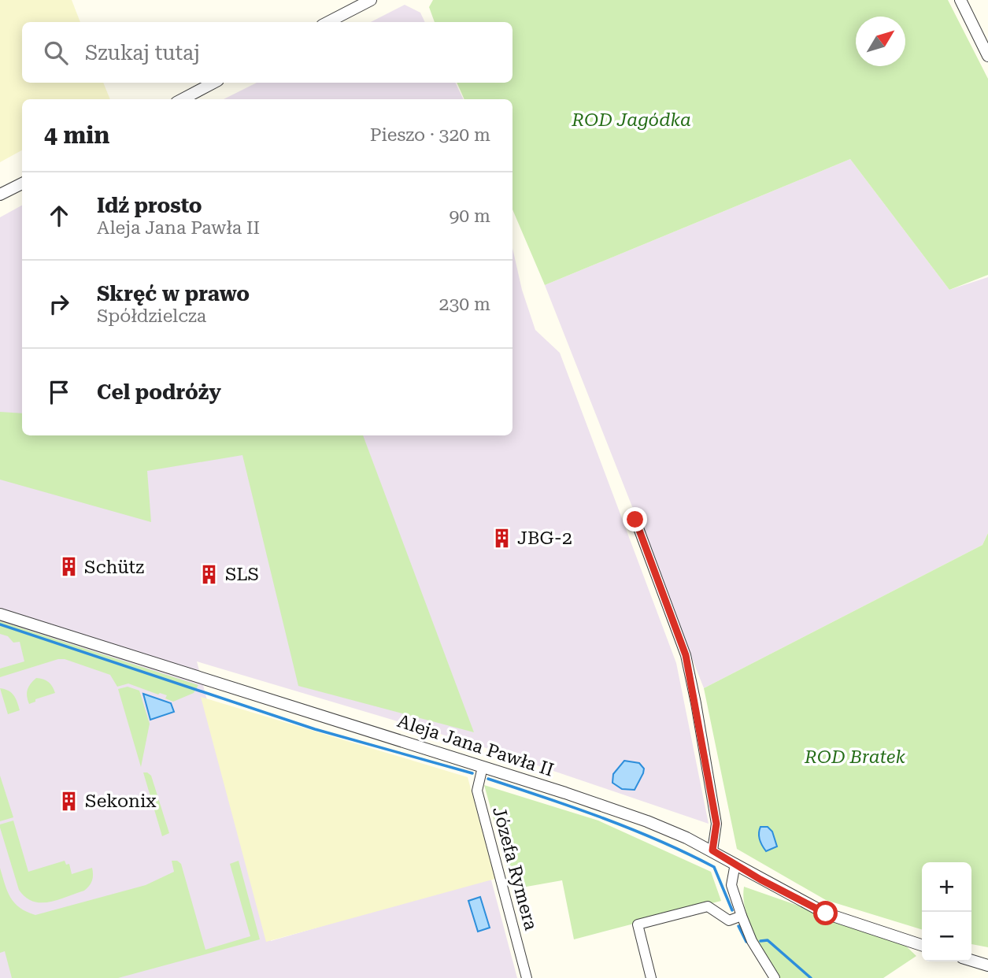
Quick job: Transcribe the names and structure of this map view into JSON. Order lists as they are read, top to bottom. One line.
{"streets":{"street":["Aleja Jana Pawła II","Józefa Rymera"]},"crossings":[["Aleja Jana Pawła II","Józefa Rymera"]],"parks":["ROD Jagódka","ROD Bratek"],"places":{"building":["JBG-2","Schütz","SLS","Sekonix"]},"north":"top right","page":{"search":"Szukaj tutaj","heading":["4 min","Pieszo · 320 m"],"list":[["Idź prosto","Aleja Jana Pawła II","90 m"],["Skręć w prawo","Spółdzielcza","230 m"],"Cel podróży"],"map_buttons":["+","−"]}}
